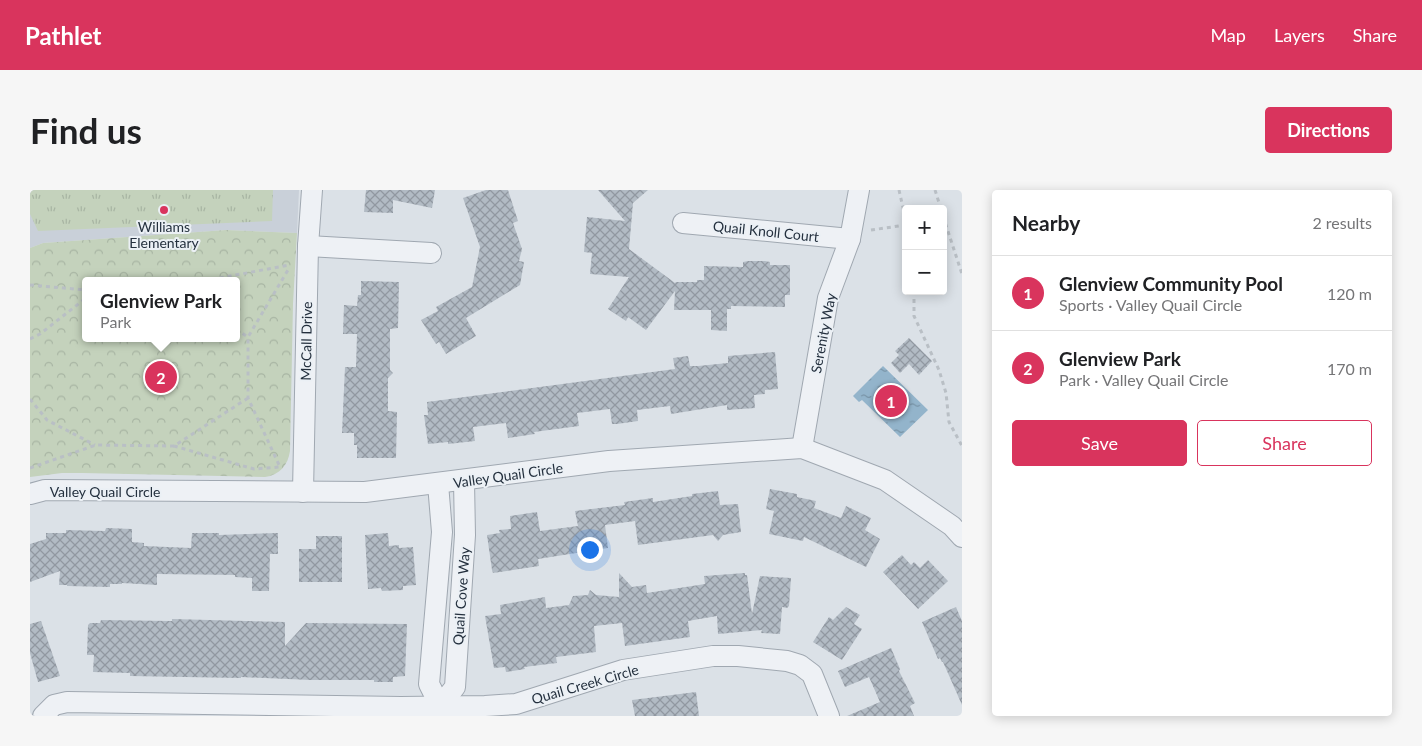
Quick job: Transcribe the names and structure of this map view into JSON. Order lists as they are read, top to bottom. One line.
{"streets":{"street":["Quail Knoll Court","Serenity Way","McCall Drive","Valley Quail Circle","Quail Cove Way","Quail Creek Circle"]},"crossings":[["Quail Knoll Court","Serenity Way"],["Serenity Way","Valley Quail Circle"],["McCall Drive","Valley Quail Circle"],["Valley Quail Circle","Quail Cove Way"],["Quail Cove Way","Quail Creek Circle"]],"places":["Williams Elementary"],"page":{"header":"Pathlet","nav":["Map","Layers","Share"],"buttons":["Directions",["Save","Share"]],"title":"Find us","heading":["Nearby","2 results"],"map_buttons":["+","−"],"list":[{"mark":"1","name":"Glenview Community Pool","note":"Sports · Valley Quail Circle","value":"120 m"},{"mark":"2","name":"Glenview Park","note":"Park · Valley Quail Circle","value":"170 m"}],"popup":["Glenview Park","Park"],"pins":["2","1"]}}
